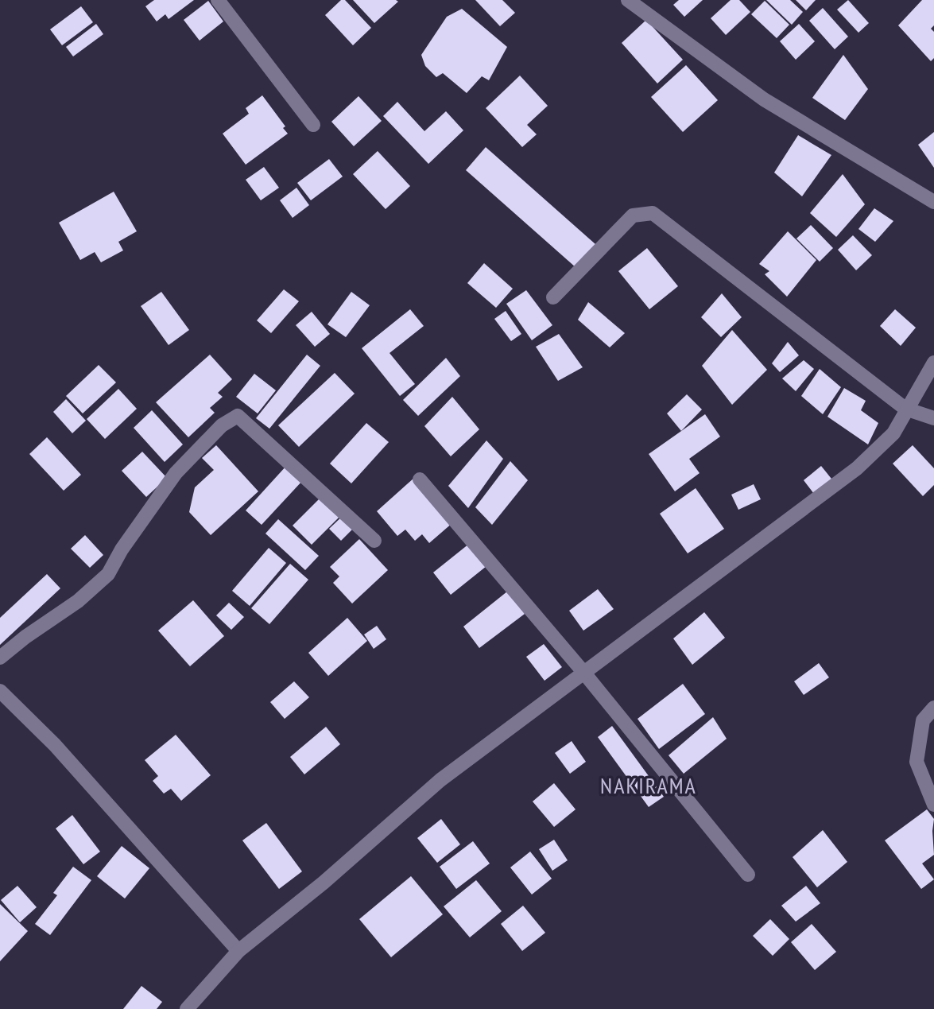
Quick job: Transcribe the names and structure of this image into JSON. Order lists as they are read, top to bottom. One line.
{"districts":["NAKIRAMA"]}
